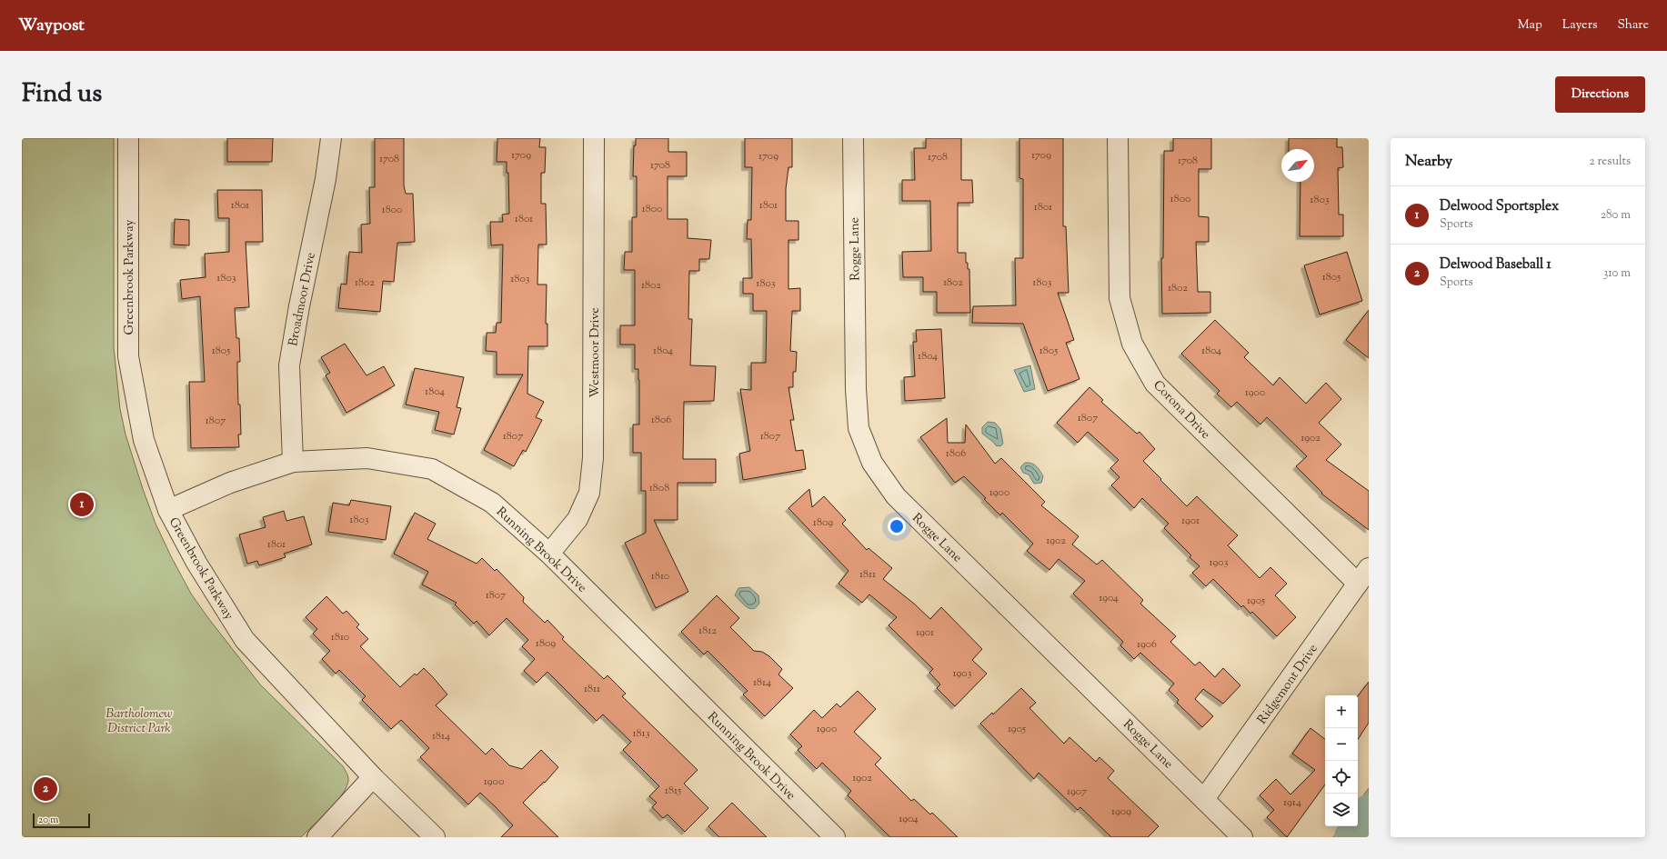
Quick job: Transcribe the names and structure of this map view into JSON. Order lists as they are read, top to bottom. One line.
{"streets":{"street":["Rogge Lane","Greenbrook Parkway","Broadmoor Drive","Westmoor Drive","Corona Drive","Running Brook Drive","Ridgemont Drive"]},"crossings":[["Rogge Lane","Ridgemont Drive"],["Greenbrook Parkway","Running Brook Drive"],["Broadmoor Drive","Running Brook Drive"],["Westmoor Drive","Running Brook Drive"],["Corona Drive","Ridgemont Drive"]],"parks":["Bartholomew District Park"],"house_numbers":["1709","1709","1709","1708","1708","1708","1708","1800","1803","1801","1801","1801","1800","1800","1801","1805","1803","1803","1802","1802","1803","1803","1802","1802","1805","1804","1805","1804","1804","1804","1900","1807","1806","1807","1807","1807","1902","1806","1808","1900","1803","1901","1809","1902","1801","1903","1811","1810","1807","1904","1905","1812","1901","1810","1809","1906","1903","1814","1811","1900","1905","1813","1814","1902","1900","1815","1907","1914","1909","1904"],"scale_bar":"20 m","north":"top right","page":{"header":"Waypost","nav":["Map","Layers","Share"],"title":"Find us","buttons":"Directions","heading":["Nearby","2 results"],"list":[{"mark":"1","name":"Delwood Sportsplex","note":"Sports","value":"280 m"},{"mark":"2","name":"Delwood Baseball 1","note":"Sports","value":"310 m"}],"pins":["1","2"],"map_buttons":["+","−"],"scale":"20 m"}}
